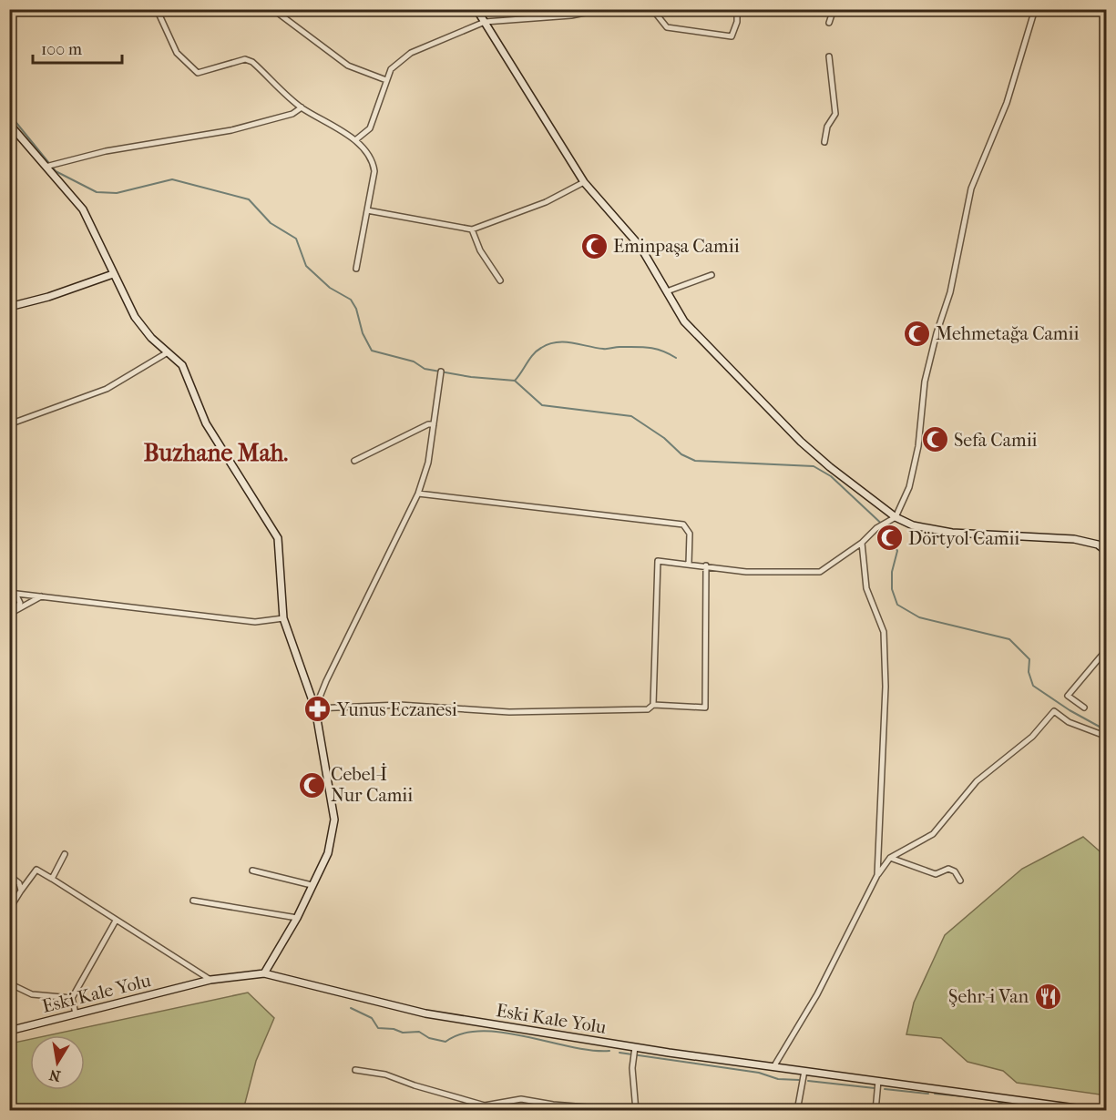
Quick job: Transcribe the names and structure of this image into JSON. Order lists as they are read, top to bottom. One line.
{"streets":{"street":["Eski Kale Yolu"]},"districts":["Buzhane Mah."],"places":{"mosque":["Eminpaşa Camii","Mehmetağa Camii","Sefa Camii","Dörtyol Camii","Cebel-İ Nur Camii"],"pharmacy":["Yunus Eczanesi"],"restaurant":["Şehr-i Van"]},"scale_bar":"100 m","north":"bottom"}
